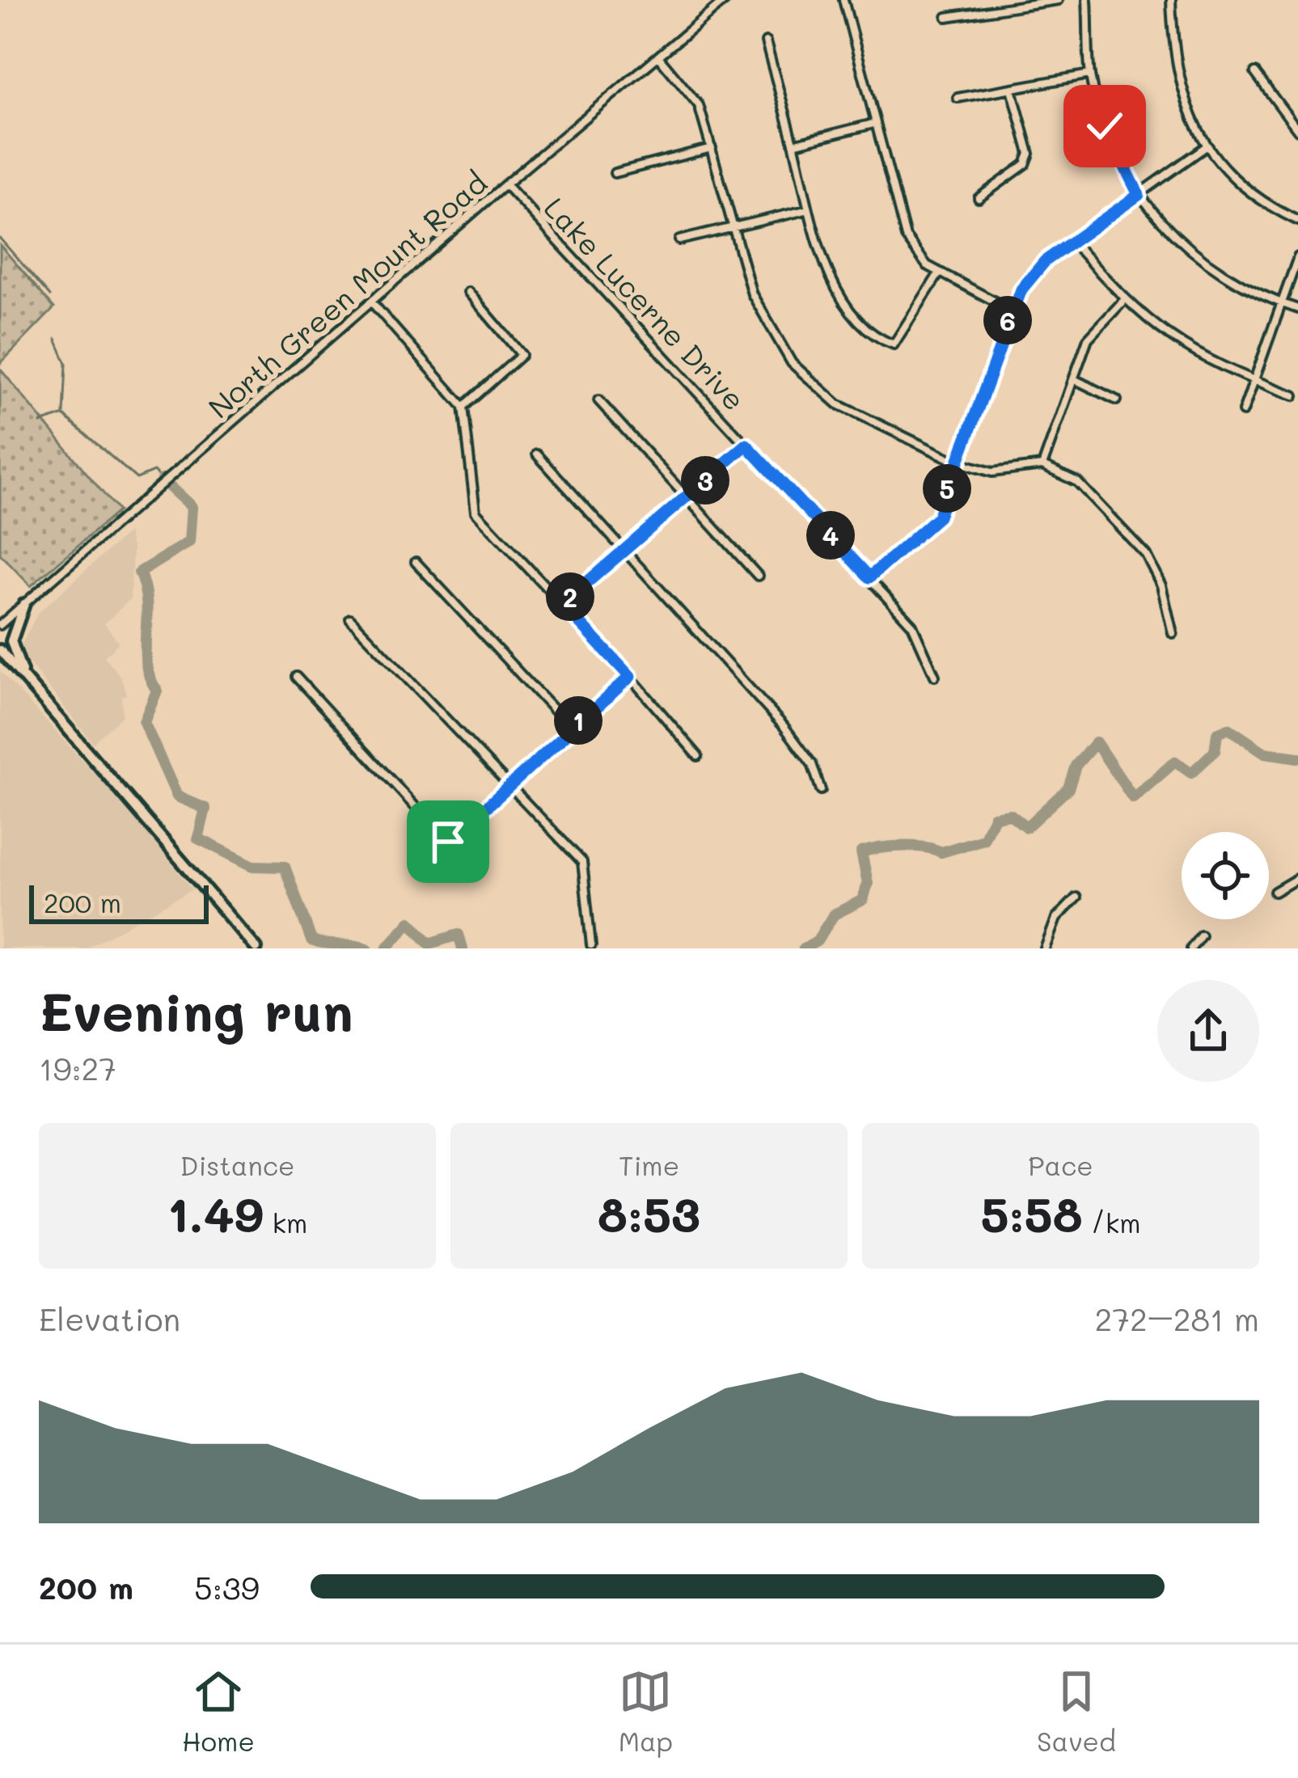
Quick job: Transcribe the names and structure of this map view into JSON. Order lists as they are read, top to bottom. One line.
{"streets":{"street":["North Green Mount Road","Lake Lucerne Drive"]},"crossings":[["North Green Mount Road","Lake Lucerne Drive"]],"scale_bar":"200 m","page":{"pins":["6","3","5","4","2","1"],"scale":"200 m","heading":["Evening run","19:27"],"stats":[["Distance","1.49 km"],["Time","8:53"],["Pace","5:58 /km"]],"chart":["Elevation","272–281 m"],"list":[{"name":"200 m","note":"5:39"}],"tabs":["Home","Map","Saved"]}}
